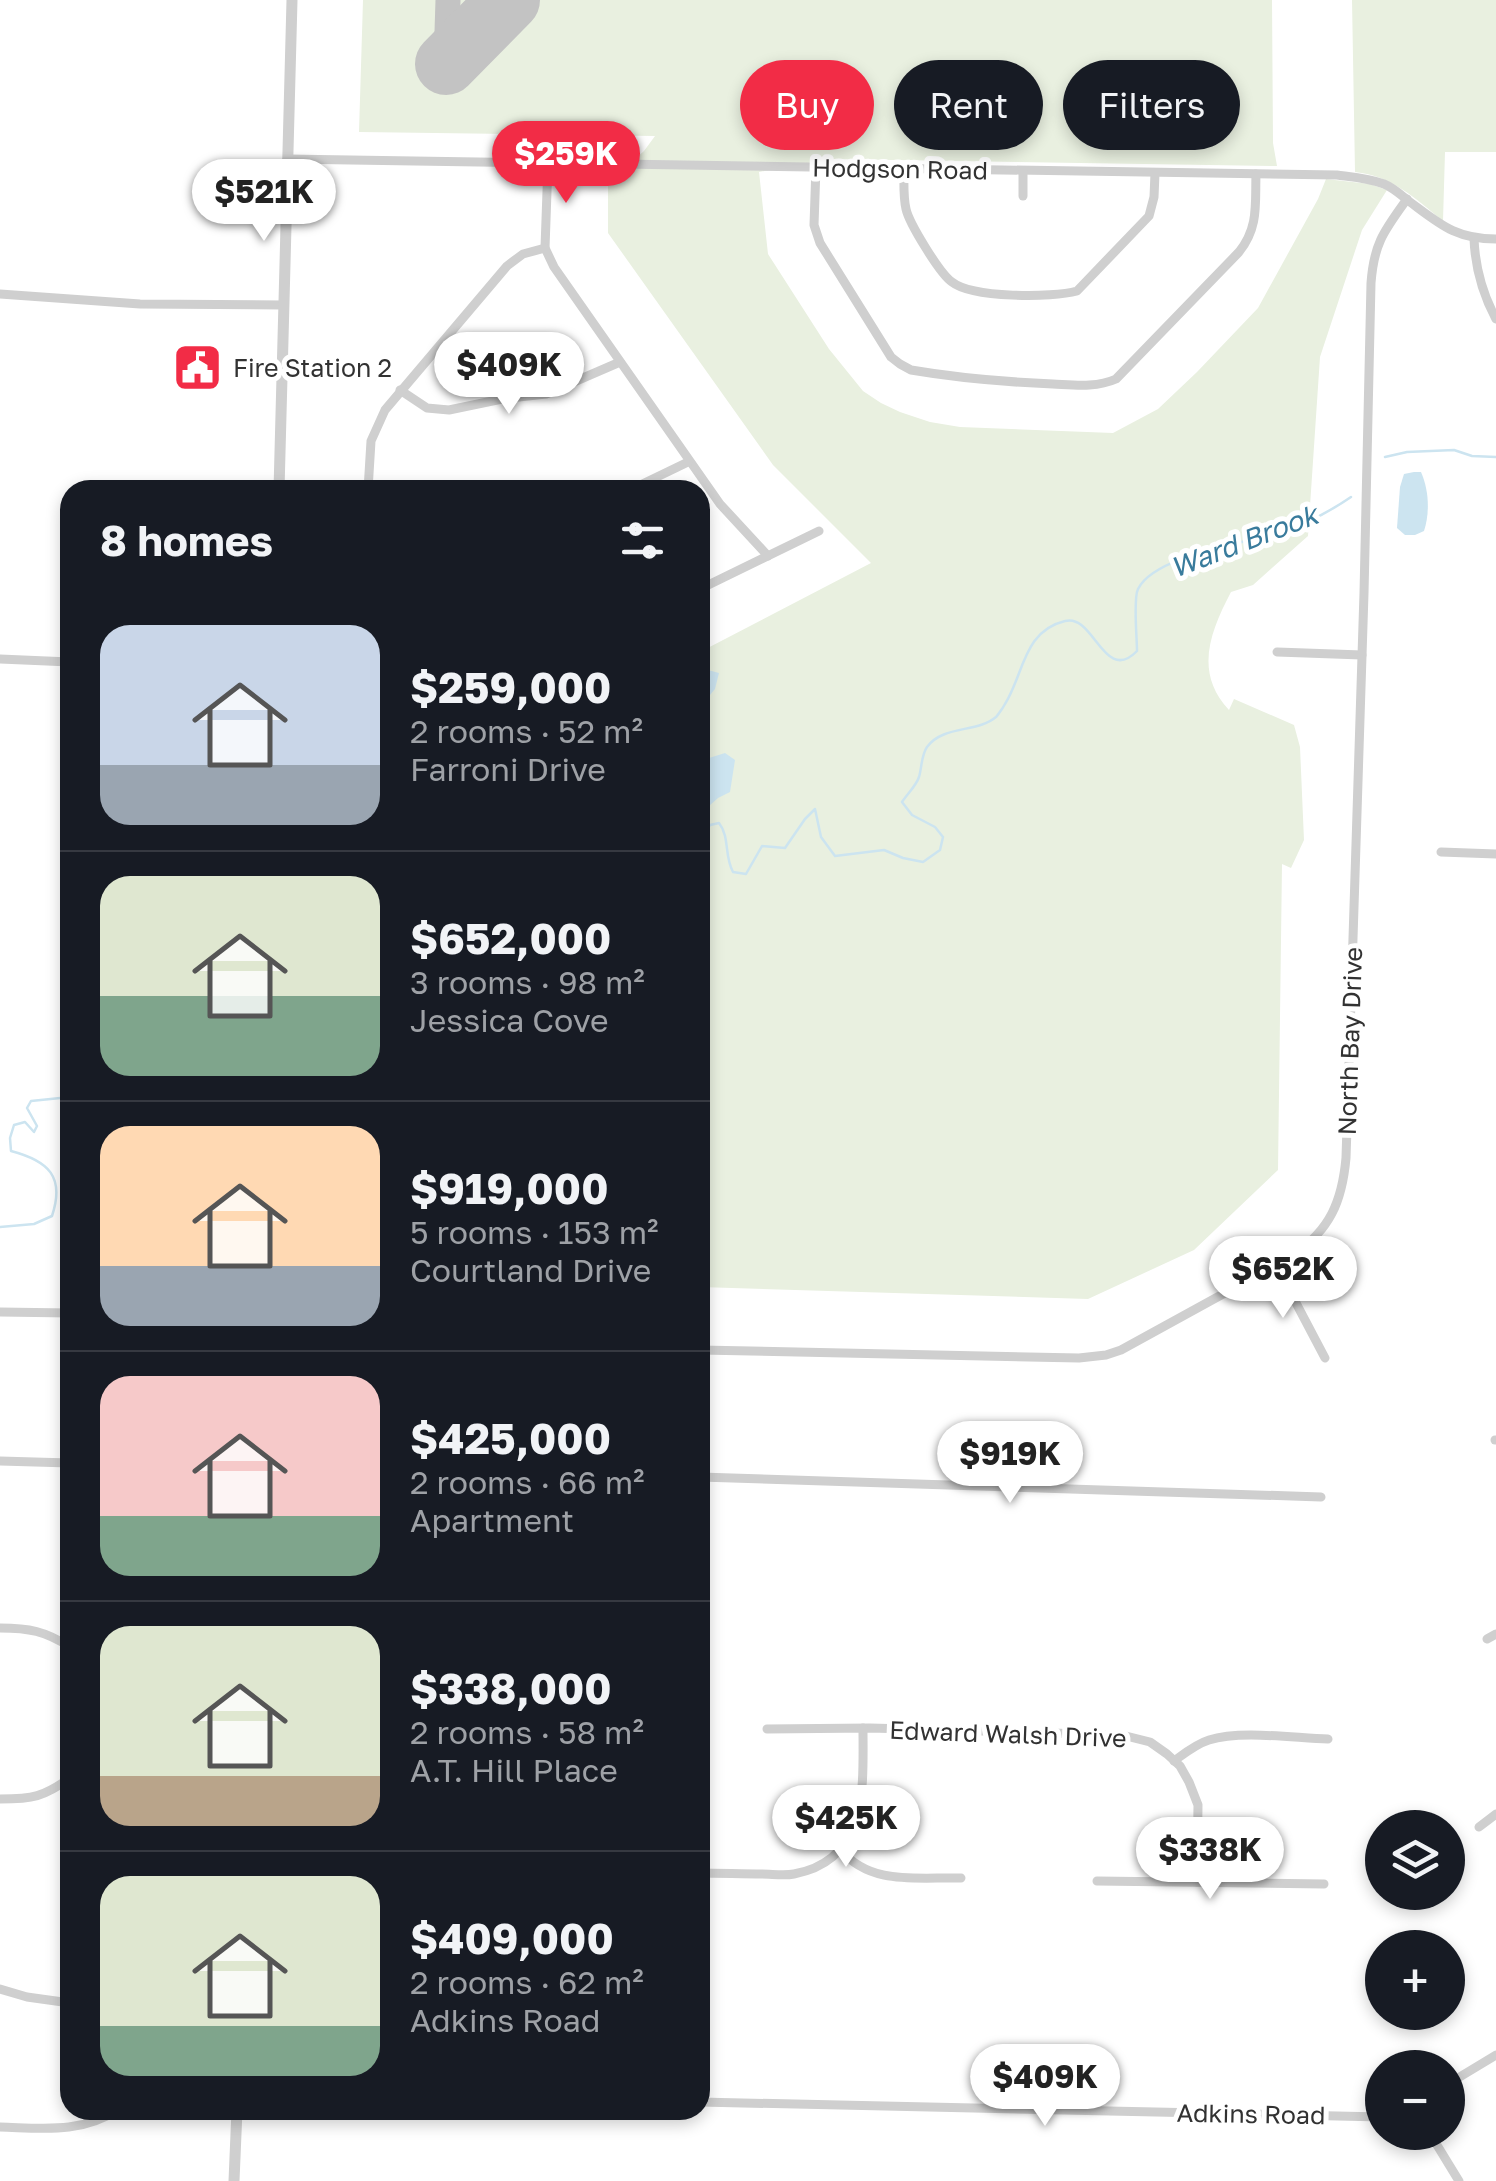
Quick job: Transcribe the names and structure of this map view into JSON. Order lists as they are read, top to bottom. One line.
{"streets":{"street":["Hodgson Road","North Bay Drive","Edward Walsh Drive","Adkins Road"]},"crossings":[["Hodgson Road","North Bay Drive"]],"water":["Ward Brook"],"places":{"public building":["Fire Station 2"]},"page":{"chip":["Buy","Rent","Filters"],"price":["$259K","$521K","$409K","$652K","$919K","$425K","$338K","$409K"],"heading":"8 homes","list":[{"name":"$259,000","note":"2 rooms · 52 m² · Farroni Drive"},{"name":"$652,000","note":"3 rooms · 98 m² · Jessica Cove"},{"name":"$919,000","note":"5 rooms · 153 m² · Courtland Drive"},{"name":"$425,000","note":"2 rooms · 66 m² · Apartment"},{"name":"$338,000","note":"2 rooms · 58 m² · A.T. Hill Place"},{"name":"$409,000","note":"2 rooms · 62 m² · Adkins Road"}],"map_buttons":["+","−"]}}
